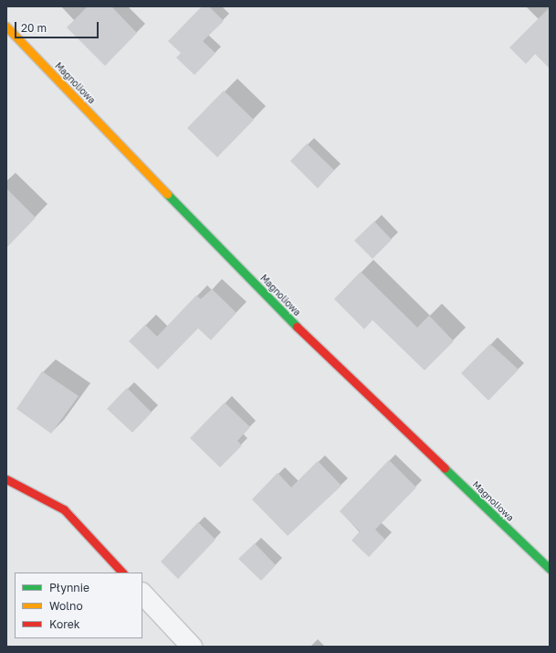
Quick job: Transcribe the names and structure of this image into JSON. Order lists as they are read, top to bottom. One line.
{"streets":{"street":["Magnoliowa"]},"legend":["Płynnie","Wolno","Korek"],"scale_bar":"20 m"}
